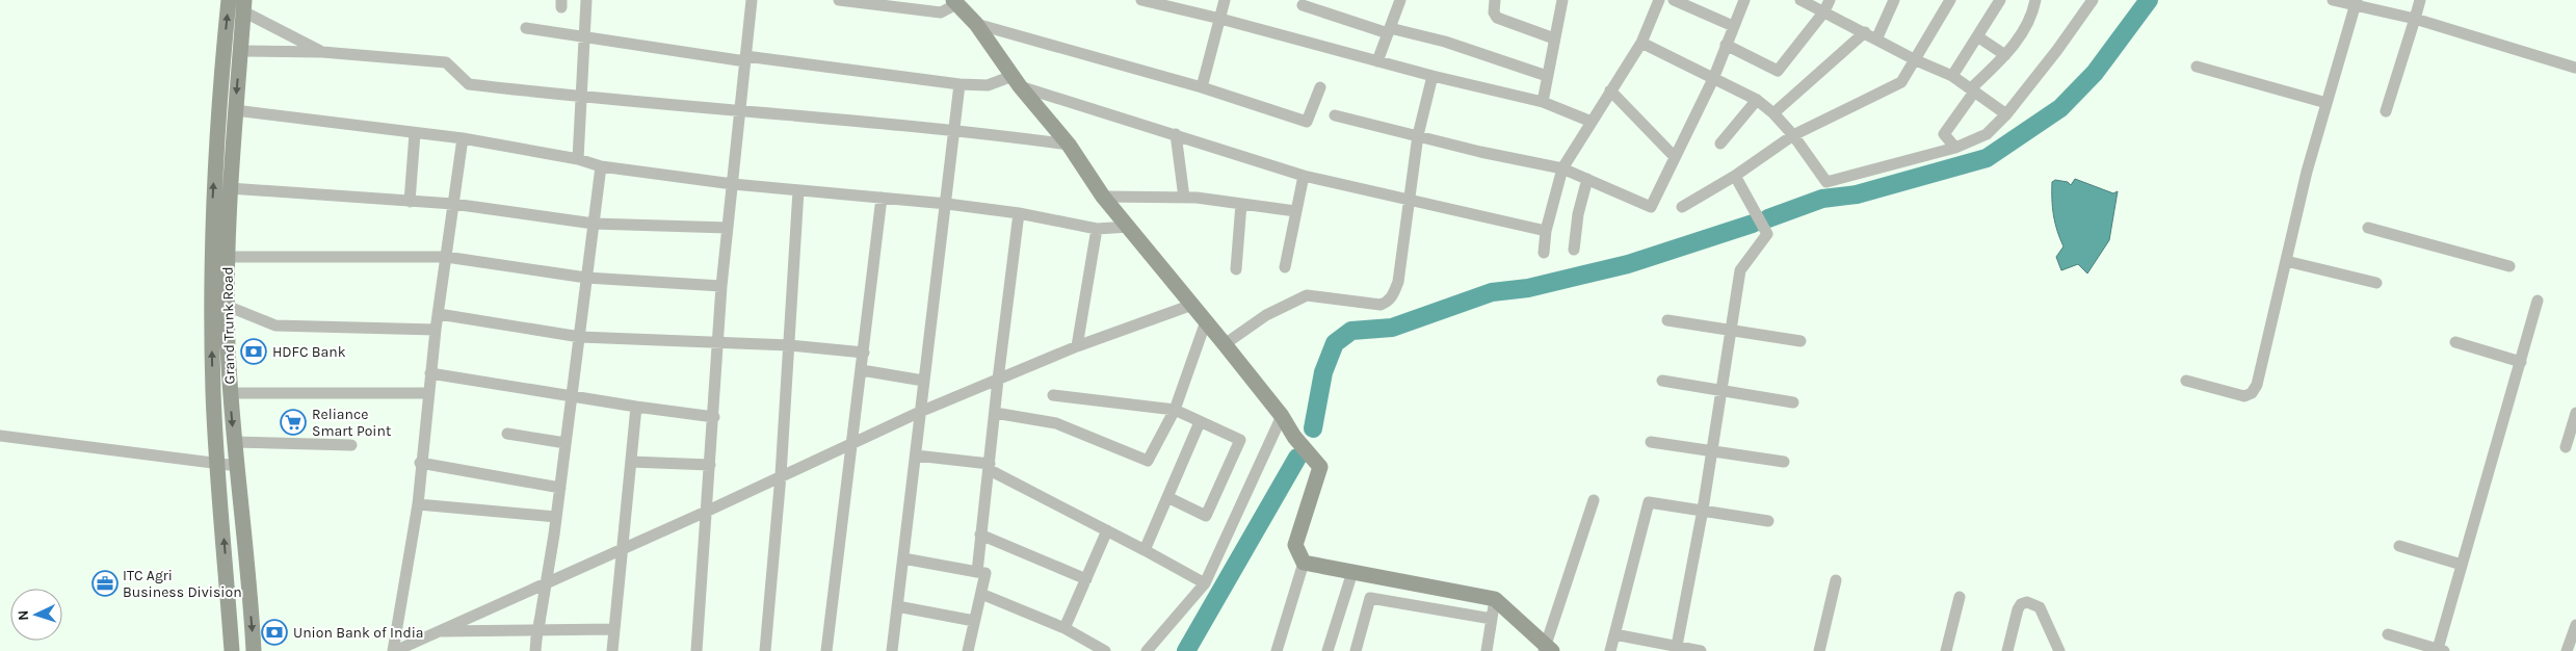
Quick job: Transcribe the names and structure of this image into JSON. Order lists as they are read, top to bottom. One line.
{"streets":{"main road":["Grand Trunk Road"]},"places":{"bank":["HDFC Bank","Union Bank of India"],"supermarket":["Reliance Smart Point"],"office":["ITC Agri Business Division"]},"north":"left"}
